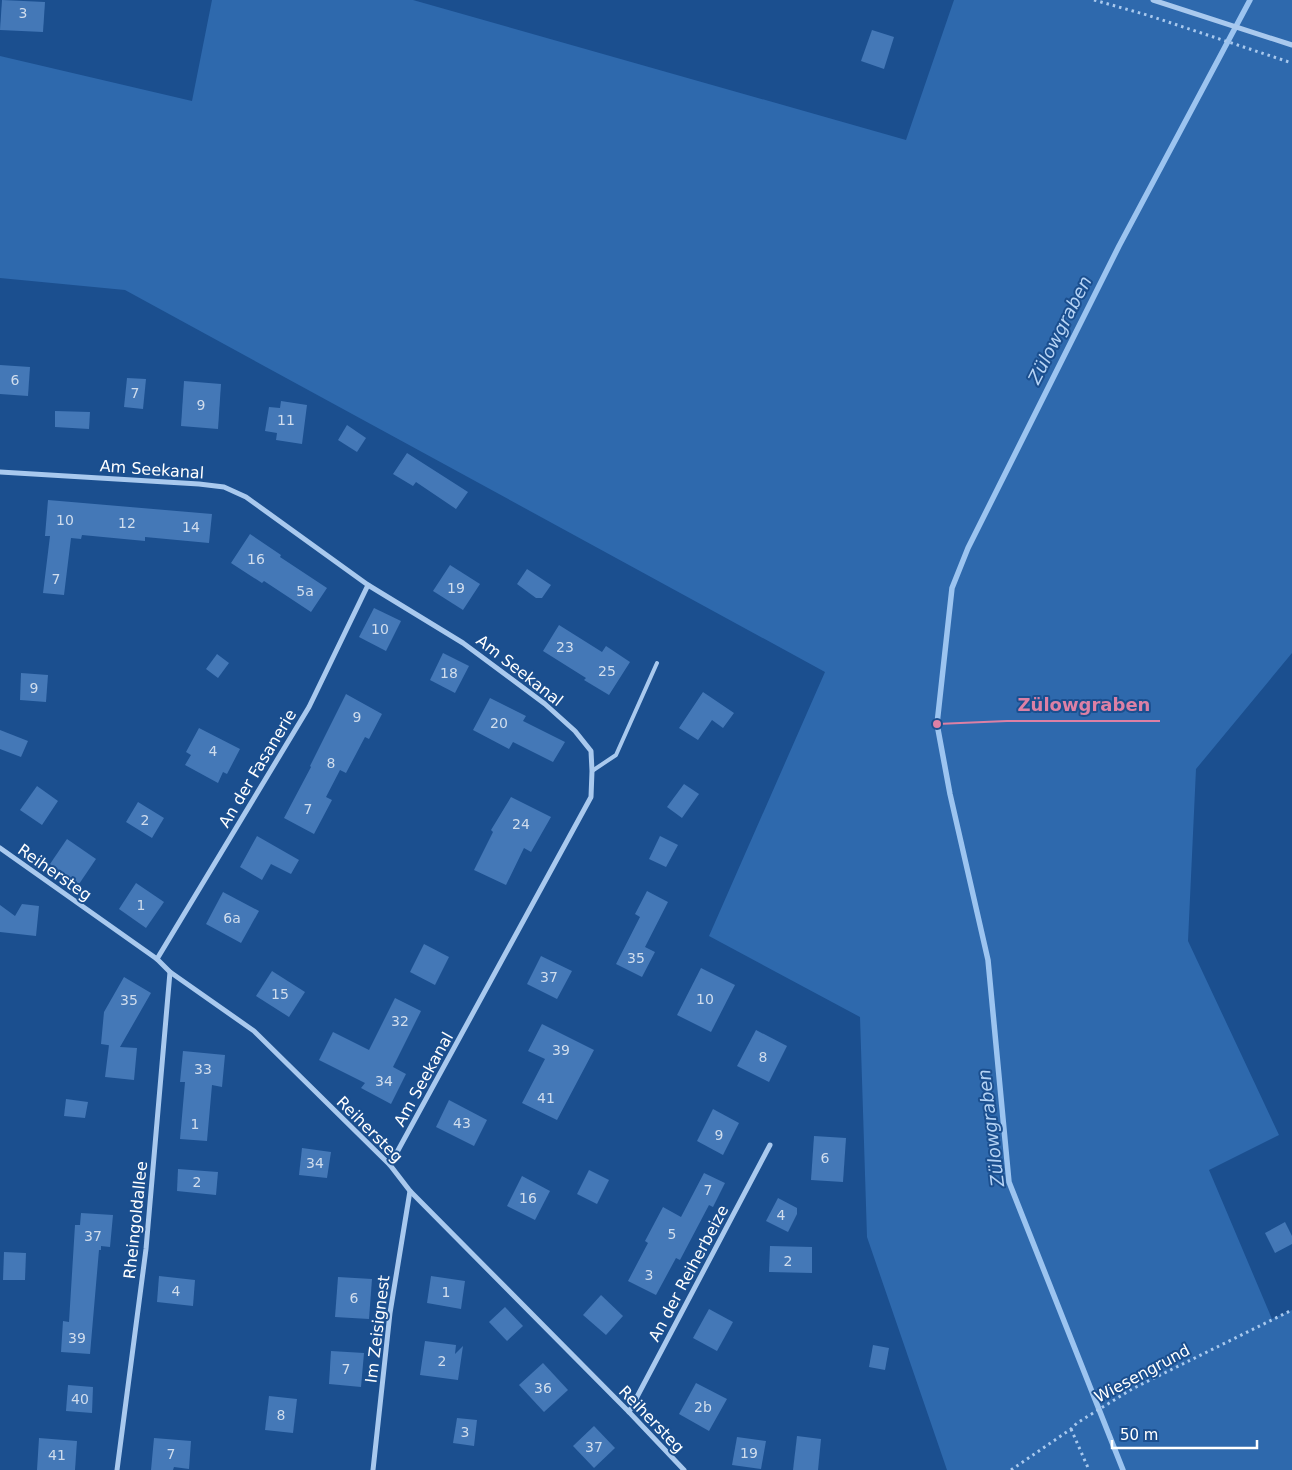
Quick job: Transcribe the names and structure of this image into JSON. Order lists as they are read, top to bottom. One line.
{"streets":{"street":["Am Seekanal","An der Fasanerie","Reihersteg","Rheingoldallee","An der Reiherbeize","Im Zeisignest"],"path":["Wiesengrund"]},"crossings":[["Am Seekanal","An der Fasanerie"],["Am Seekanal","Reihersteg"],["An der Fasanerie","Reihersteg"],["Reihersteg","Rheingoldallee"],["Reihersteg","An der Reiherbeize"],["Reihersteg","Im Zeisignest"]],"water":["Zülowgraben"],"places":["Zülowgraben"],"house_numbers":["3","6","7","9","11","10","12","14","16","7","19","5a","10","23","25","18","9","9","20","4","8","7","2","24","1","6a","35","37","15","10","35","32","39","8","33","34","41","43","1","9","6","34","2","7","16","4","5","37","2","3","4","1","6","39","2","7","36","40","2b","8","3","37","19","7","41"],"scale_bar":"50 m"}
